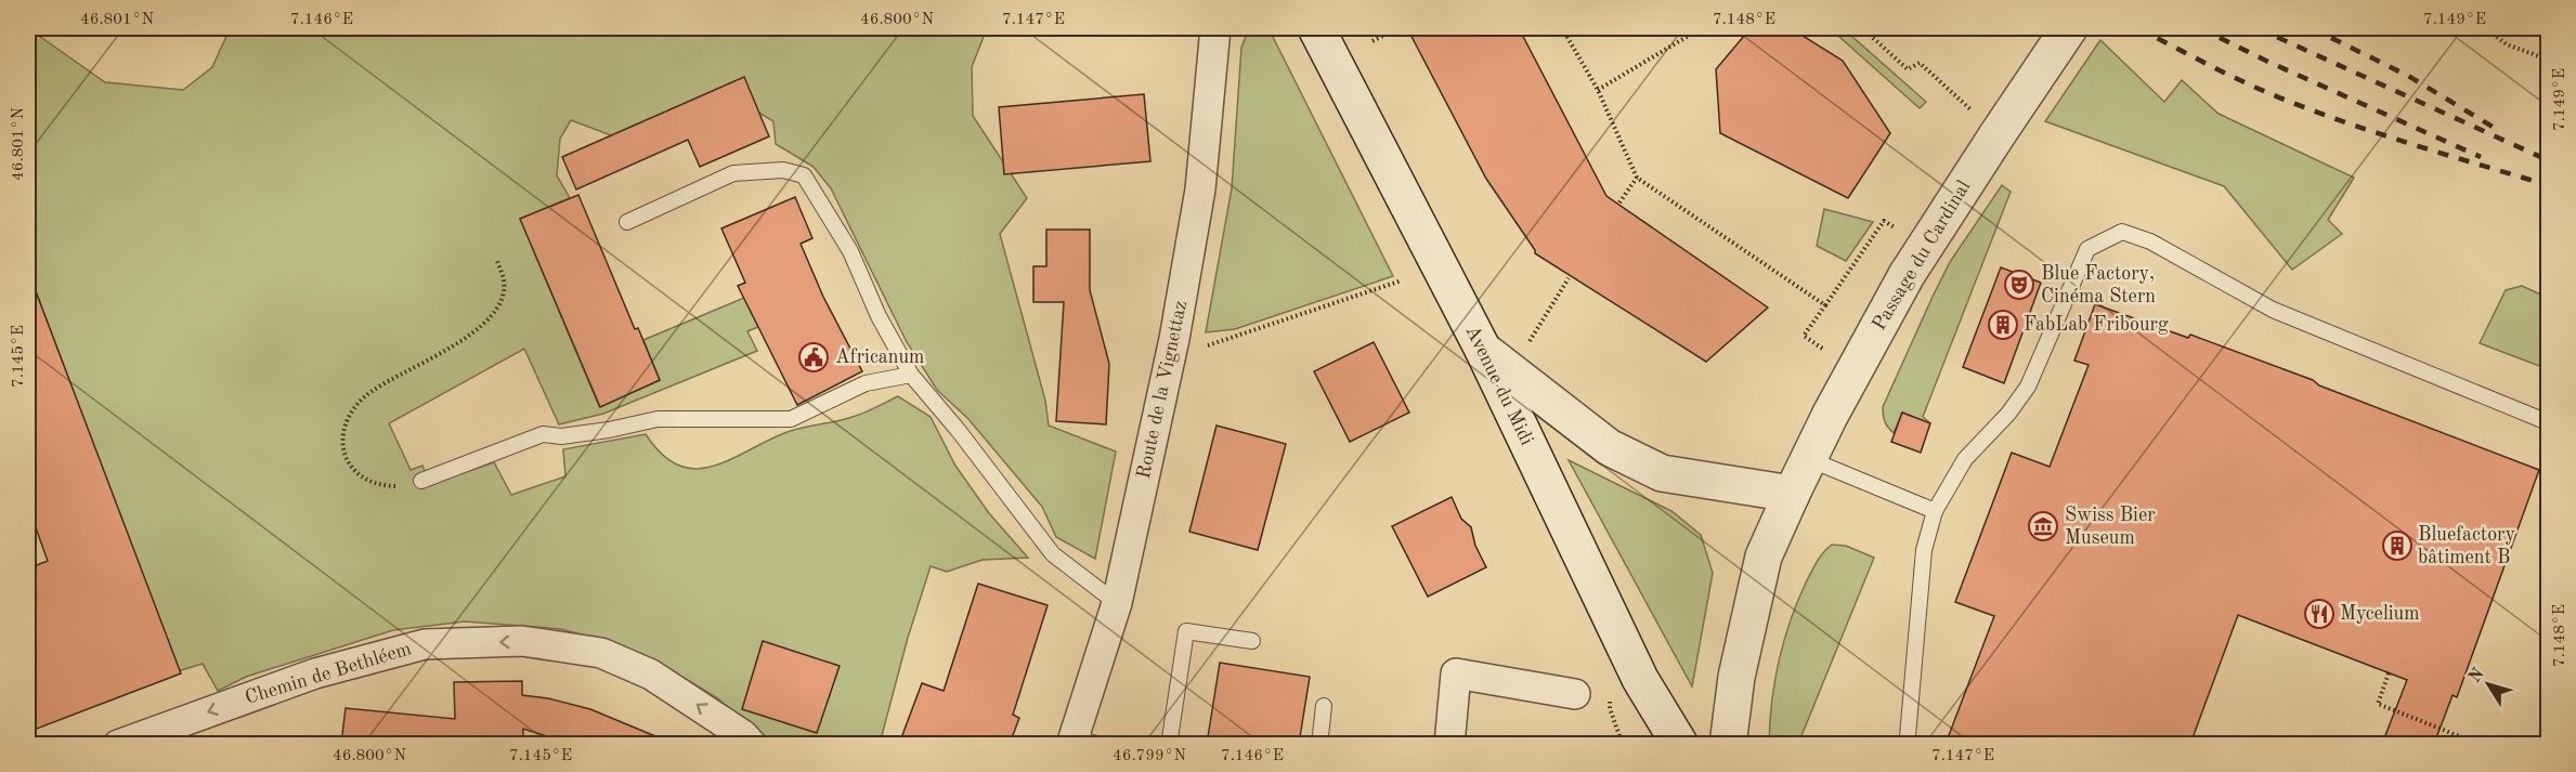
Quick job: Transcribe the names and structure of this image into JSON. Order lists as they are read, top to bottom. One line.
{"streets":{"street":["Passage du Cardinal","Avenue du Midi","Route de la Vignettaz","Chemin de Bethléem"]},"one_way":["Chemin de Bethléem"],"places":{"theatre":["Blue Factory, Cinéma Stern"],"building":["FabLab Fribourg","Bluefactory bâtiment B"],"public building":["Africanum"],"museum":["Swiss Bier Museum"],"restaurant":["Mycelium"]},"north":"top left","coordinates":["46.801°N","7.146°E","46.800°N","7.147°E","7.148°E","7.149°E","7.145°E","46.799°N"]}
